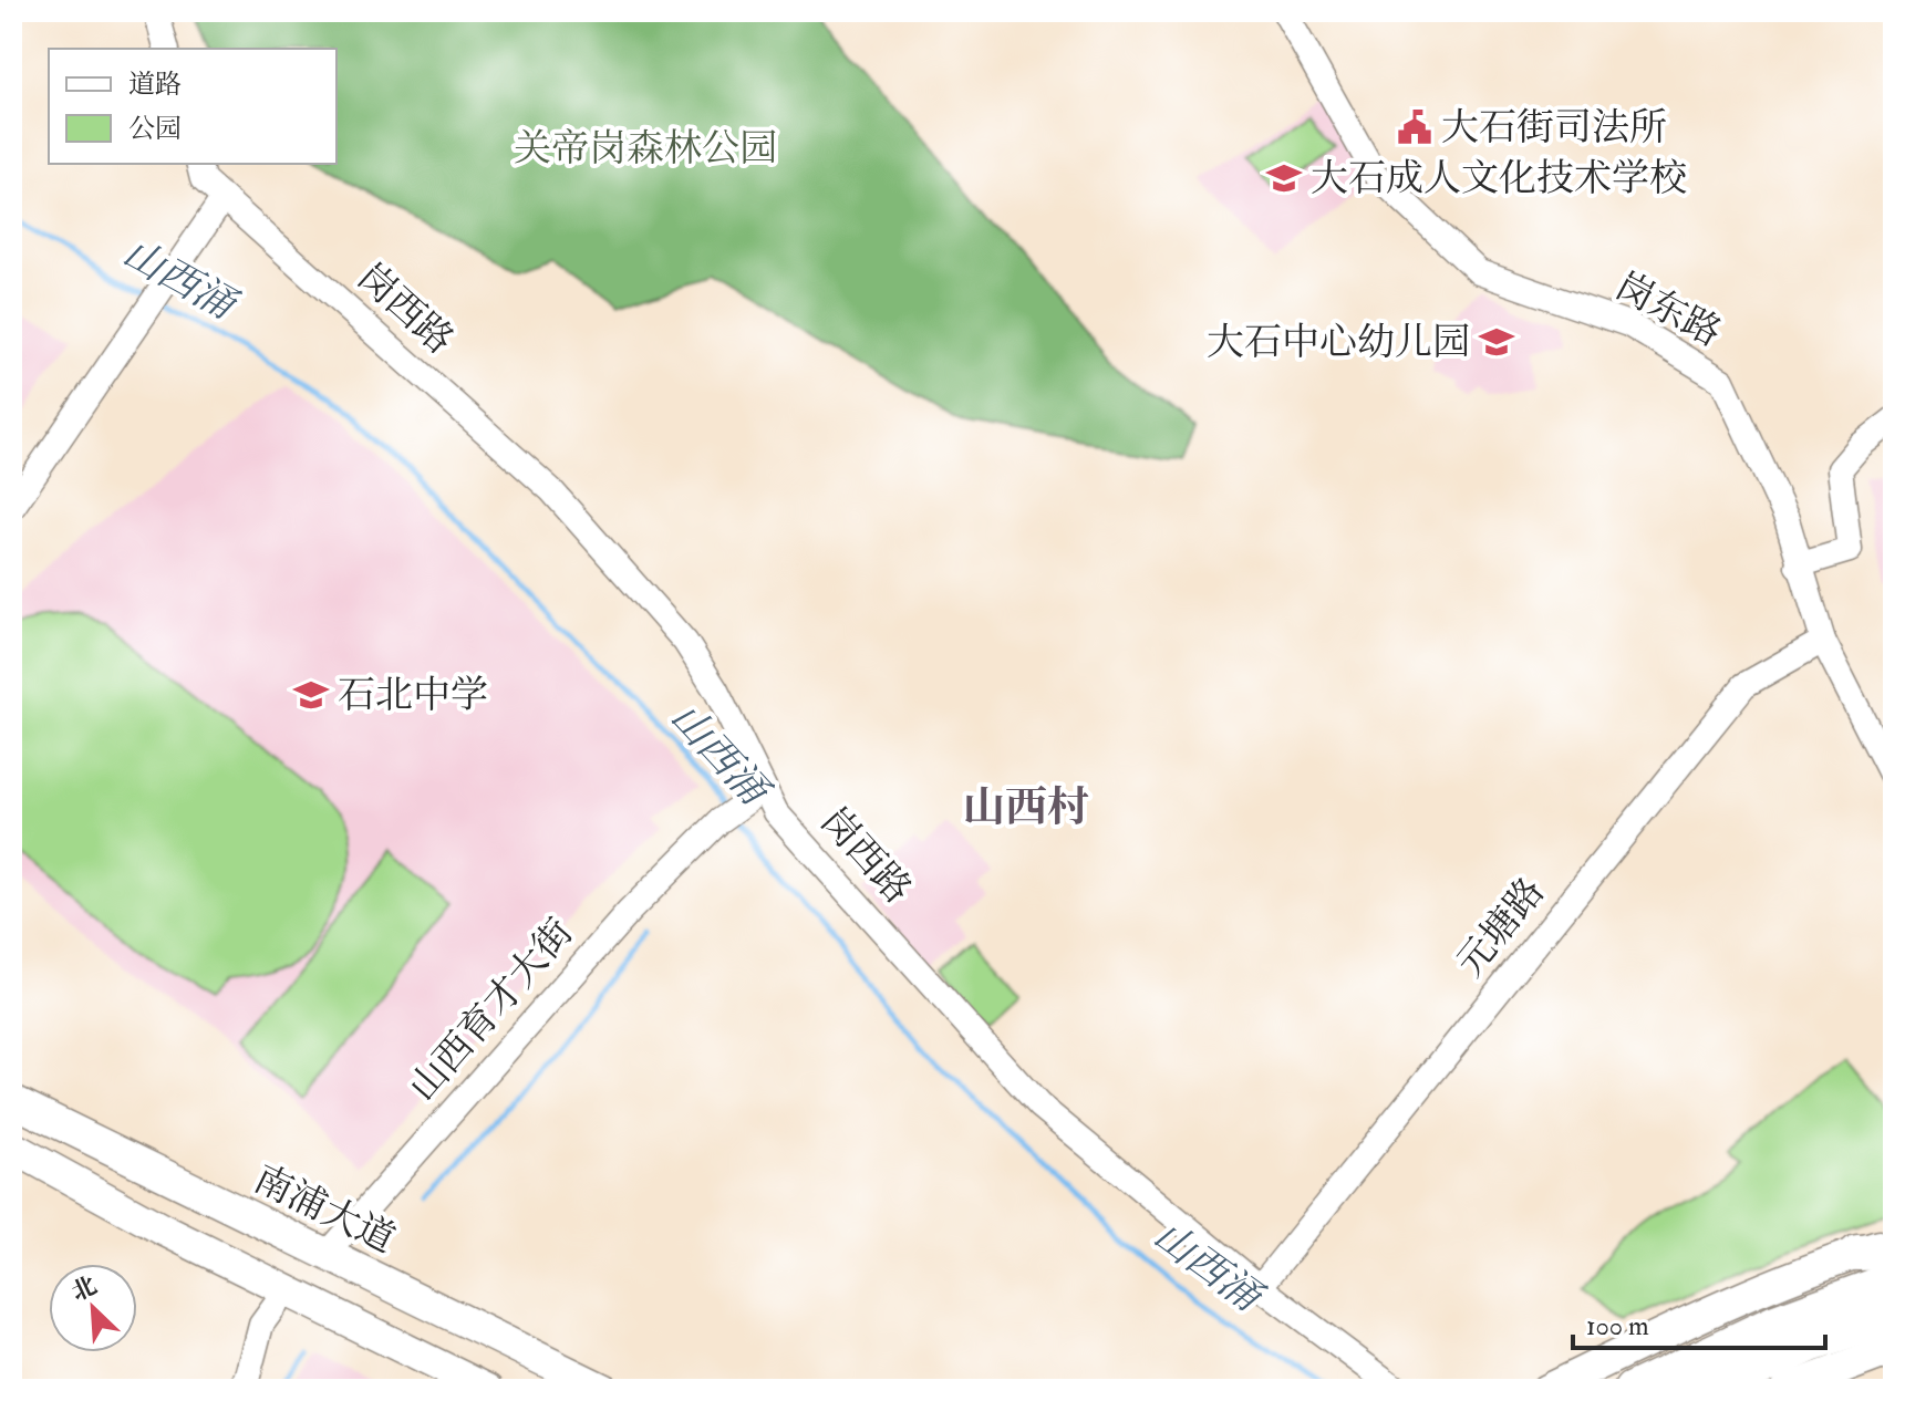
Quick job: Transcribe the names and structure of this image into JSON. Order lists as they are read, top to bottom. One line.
{"streets":{"main road":["南浦大道"],"street":["岗西路","岗东路","元塘路","山西育才大街"]},"crossings":[["岗西路","元塘路"],["岗西路","山西育才大街"],["岗东路","元塘路"],["山西育才大街","南浦大道"]],"districts":["山西村"],"water":["山西涌"],"parks":["关帝岗森林公园"],"places":{"public building":["大石街司法所"],"school or university":["大石成人文化技术学校","大石中心幼儿园","石北中学"]},"legend":["道路","公园"],"scale_bar":"100 m","north":"top left"}
